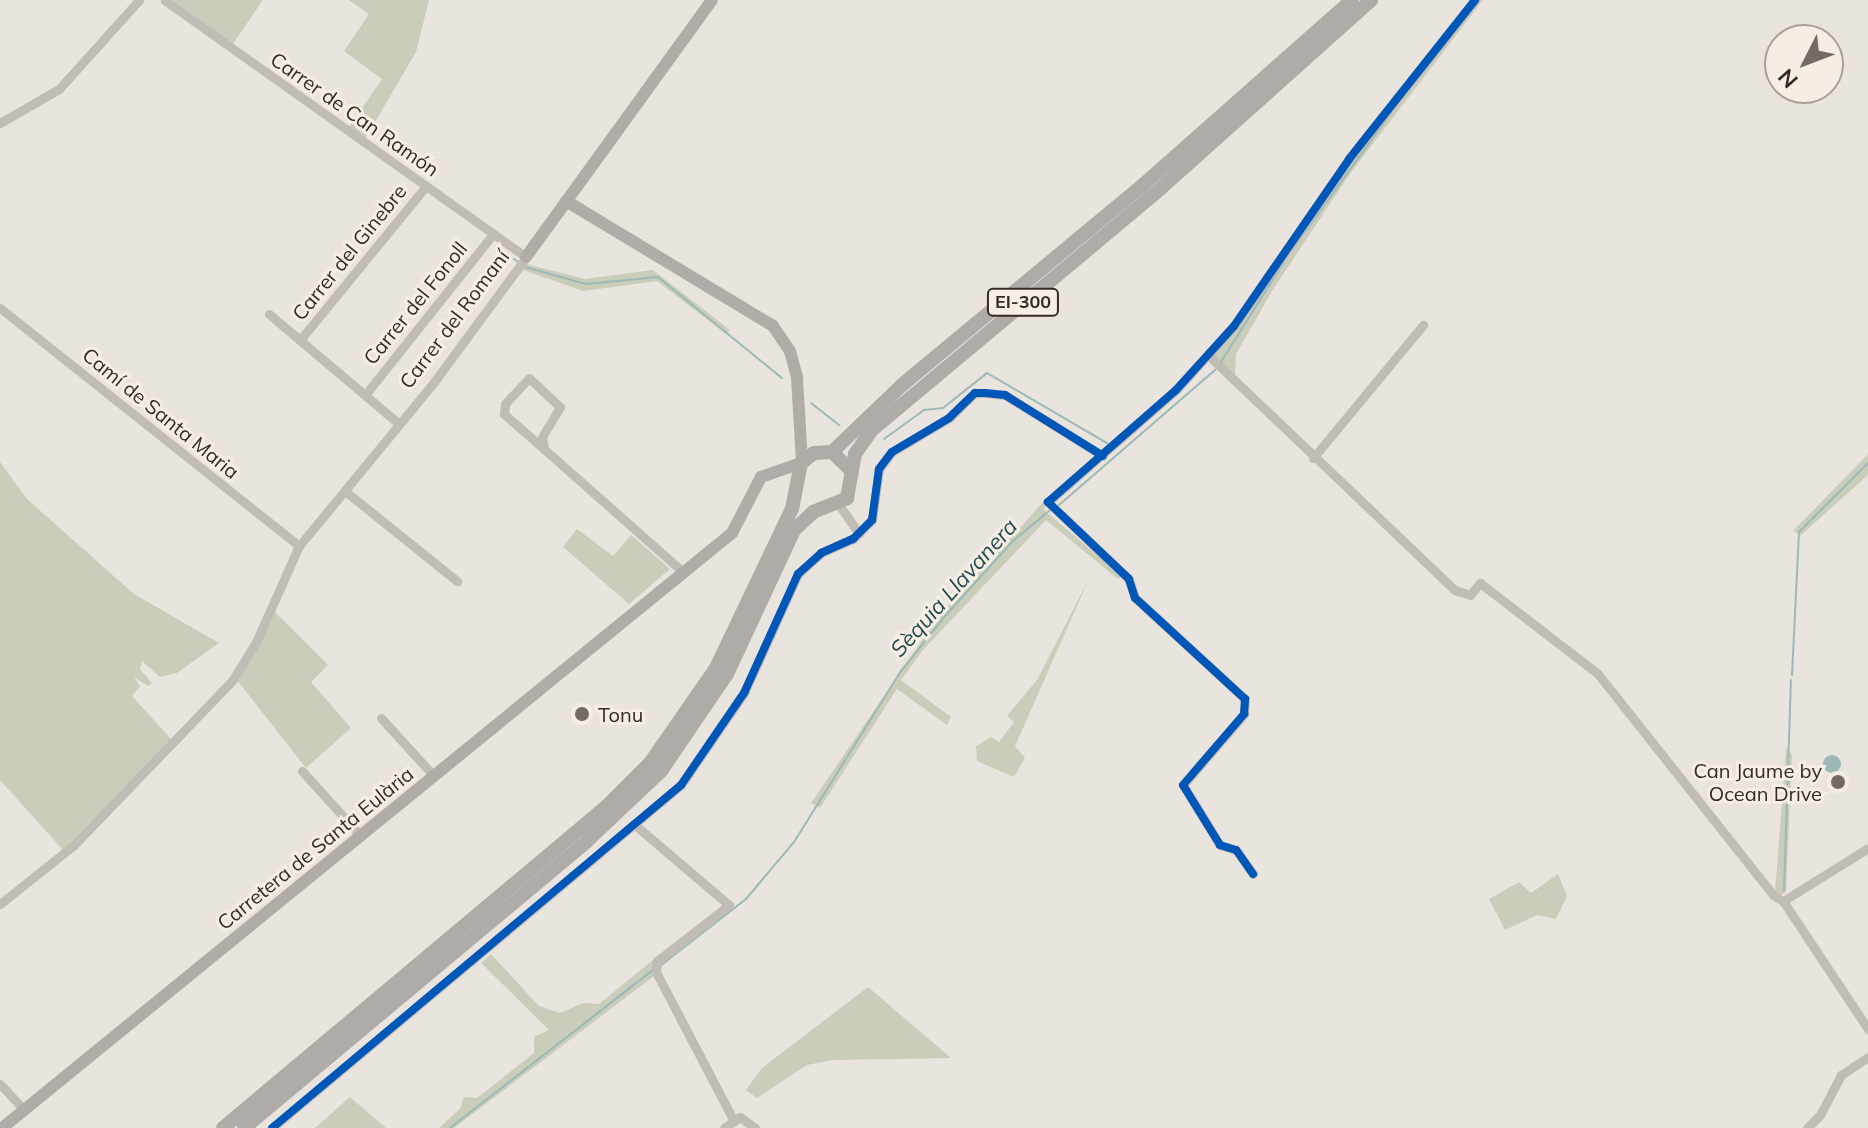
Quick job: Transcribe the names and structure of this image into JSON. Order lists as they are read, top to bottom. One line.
{"streets":{"main road":["EI-300"],"street":["Carrer de Can Ramón","Carrer del Ginebre","Carrer del Fonoll","Carrer del Romaní","Camí de Santa Maria","Carretera de Santa Eulària"]},"crossings":[["Carrer de Can Ramón","Carrer del Ginebre"],["Carrer de Can Ramón","Carrer del Fonoll"],["Carrer de Can Ramón","Carrer del Romaní"],["Carrer del Ginebre","Carrer del Fonoll"],["Carrer del Ginebre","Carrer del Romaní"],["Carrer del Romaní","Camí de Santa Maria"]],"water":["Sèquia Llavanera"],"places":["Tonu","Can Jaume by Ocean Drive"],"north":"bottom left"}
